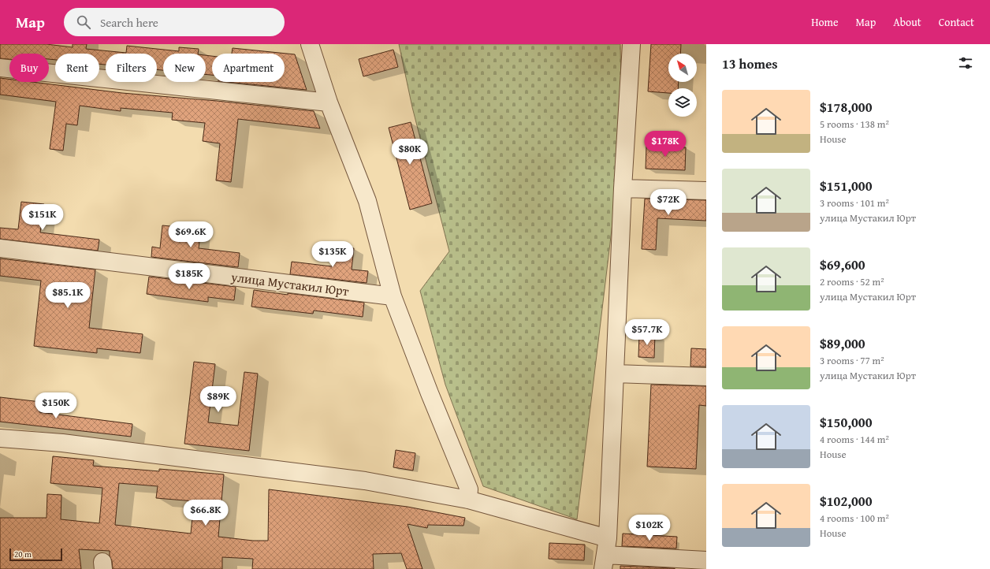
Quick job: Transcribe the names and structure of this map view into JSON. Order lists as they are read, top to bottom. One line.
{"streets":{"street":["улица Мустакил Юрт"]},"scale_bar":"20 m","north":"top left","page":{"header":"Map","search":"Search here","nav":["Home","Map","About","Contact"],"heading":"13 homes","chip":["Buy","Rent","Filters","New","Apartment"],"list":[{"name":"$178,000","note":"5 rooms · 138 m² · House"},{"name":"$151,000","note":"3 rooms · 101 m² · улица Мустакил Юрт"},{"name":"$69,600","note":"2 rooms · 52 m² · улица Мустакил Юрт"},{"name":"$89,000","note":"3 rooms · 77 m² · улица Мустакил Юрт"},{"name":"$150,000","note":"4 rooms · 144 m² · House"},{"name":"$102,000","note":"4 rooms · 100 m² · House"}],"price":["$178K","$80K","$72K","$151K","$69.6K","$135K","$185K","$85.1K","$57.7K","$89K","$150K","$66.8K","$102K"],"scale":"20 m"}}
